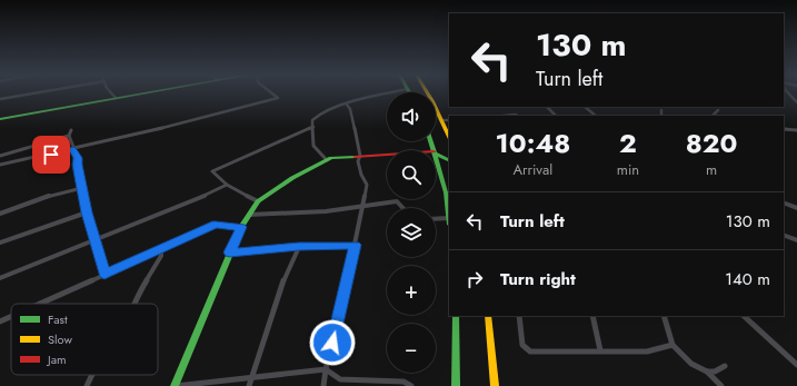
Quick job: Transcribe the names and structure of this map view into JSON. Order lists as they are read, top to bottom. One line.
{"legend":["Fast","Slow","Jam"],"page":{"turn":["130 m","Turn left"],"map_buttons":["+","−"],"eta":["10:48","Arrival","2","min","820","m"],"list":[{"name":"Turn left","value":"130 m"},{"name":"Turn right","value":"140 m"}]}}
